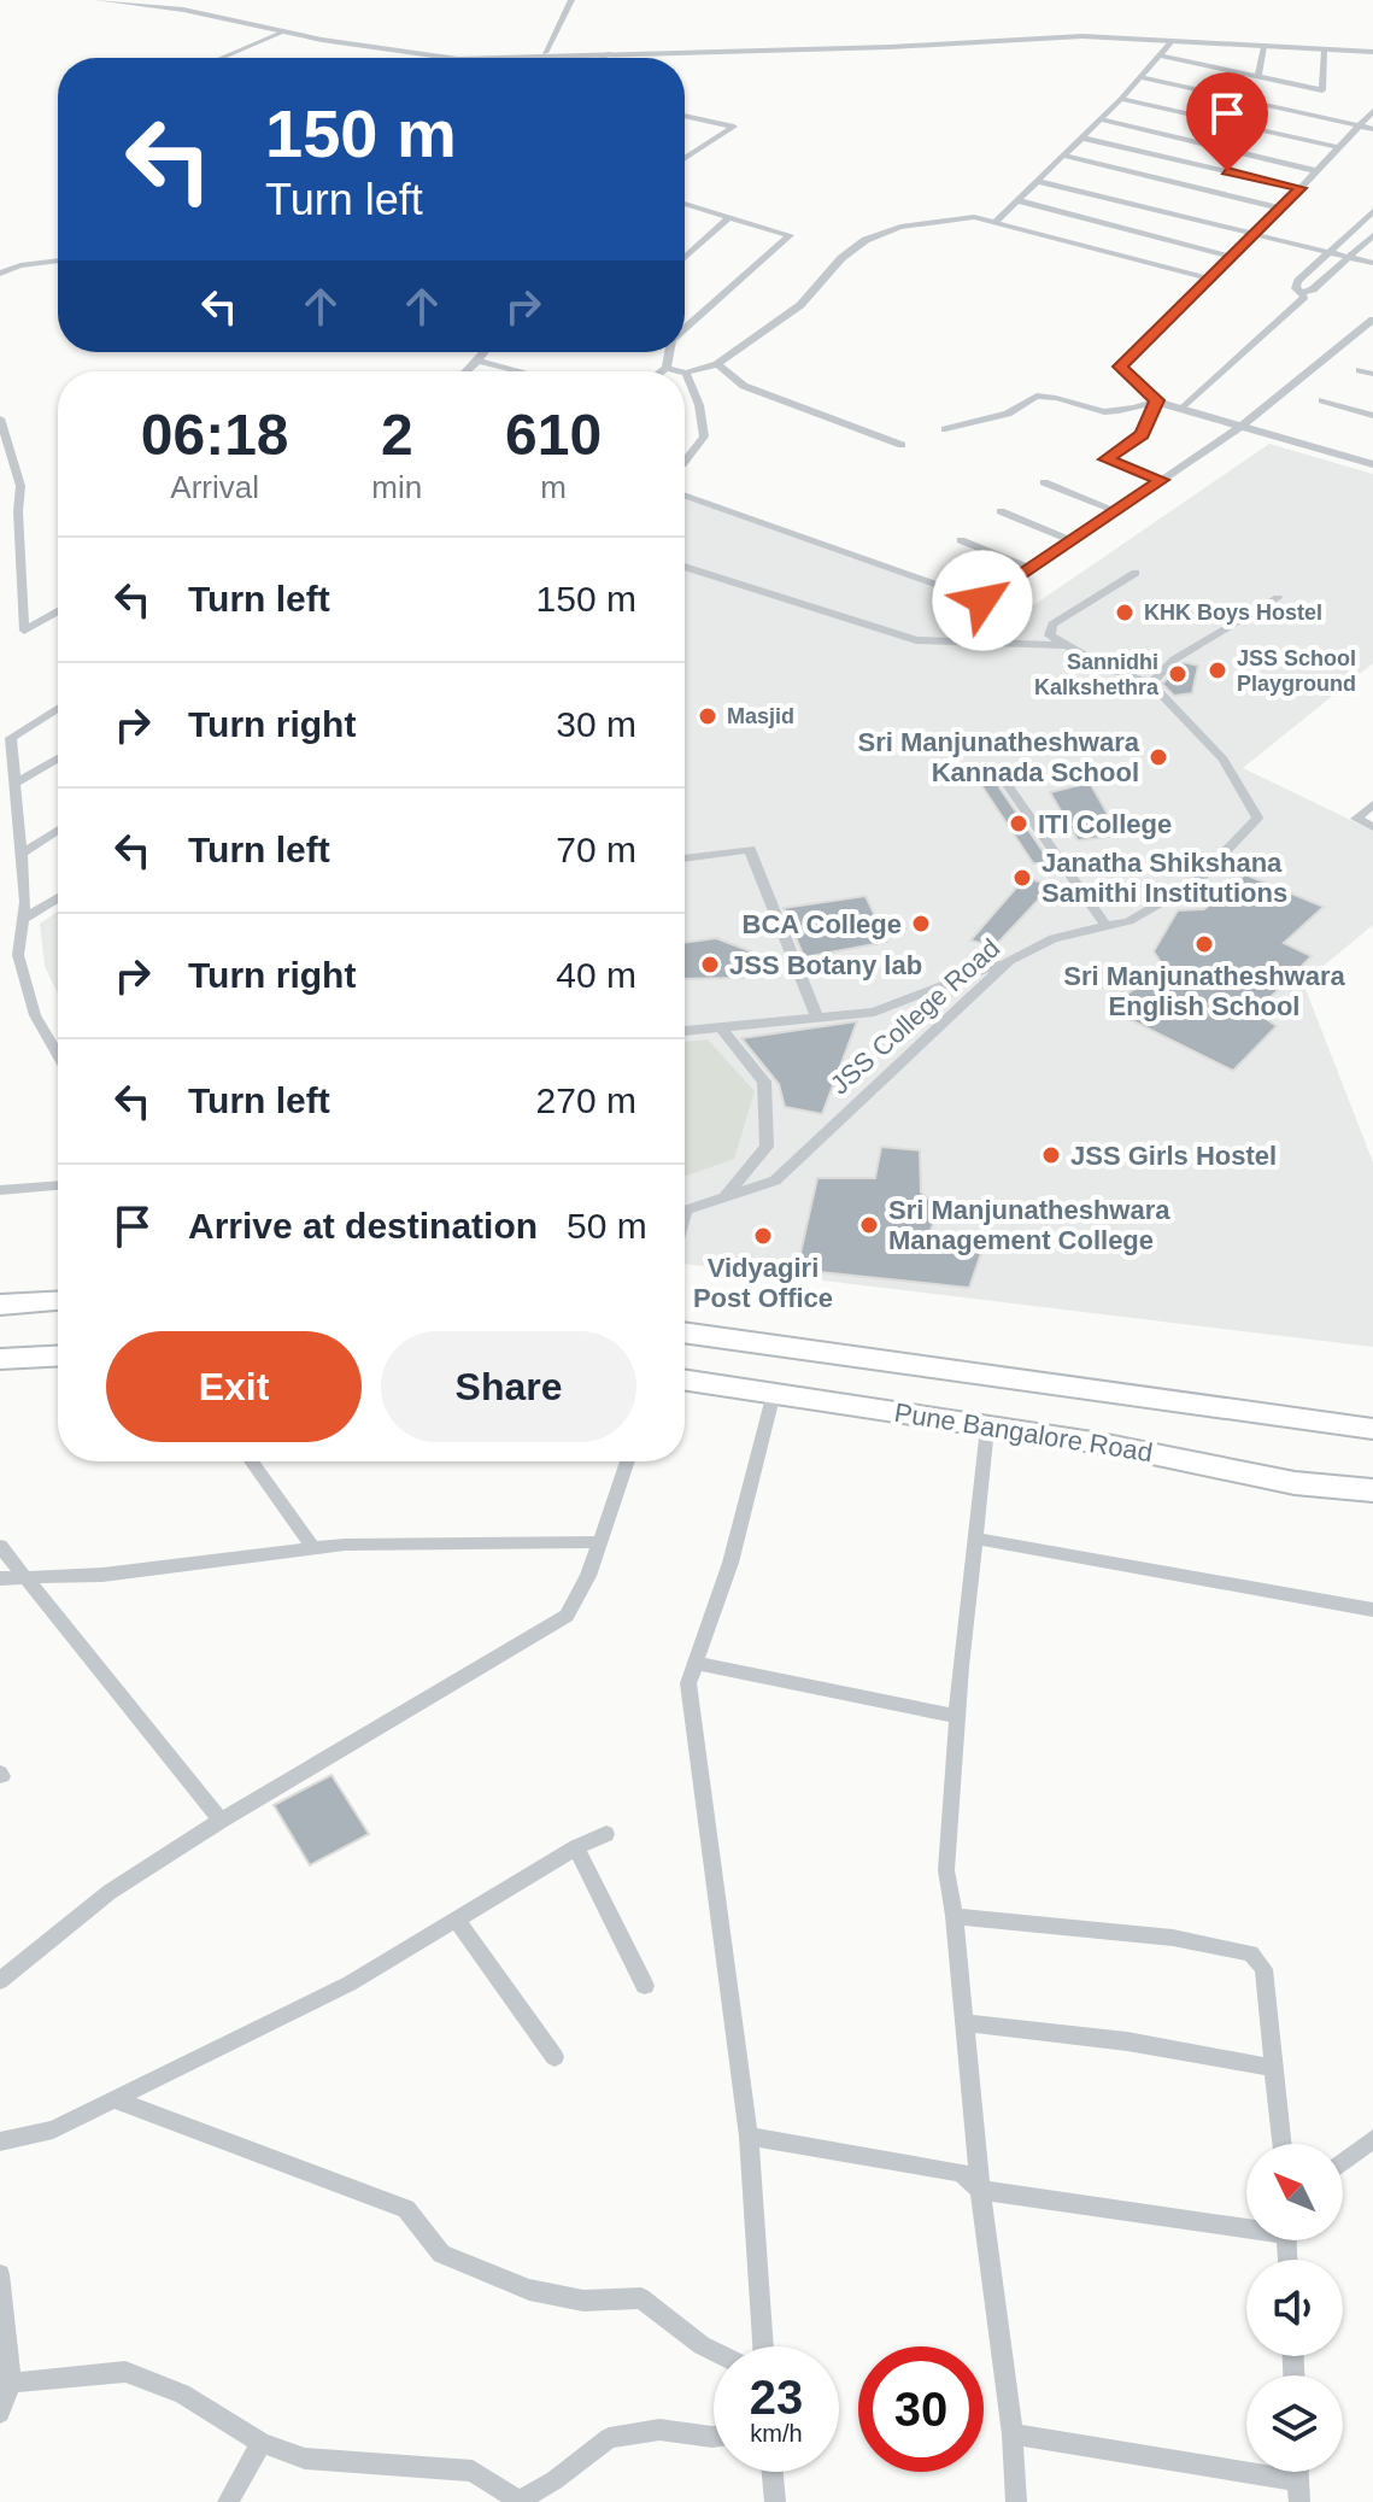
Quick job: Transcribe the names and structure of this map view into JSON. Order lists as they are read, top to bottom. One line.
{"streets":{"main road":["Pune Bangalore Road"],"street":["JSS College Road"]},"places":["KHK Boys Hostel","JSS School Playground","Sannidhi Kalkshethra","Masjid","Sri Manjunatheshwara Kannada School","ITI College","Janatha Shikshana Samithi Institutions","BCA College","Sri Manjunatheshwara English School","JSS Botany lab","JSS Girls Hostel","Sri Manjunatheshwara Management College","Vidyagiri Post Office"],"north":"top left","page":{"turn":["150 m","Turn left"],"eta":["06:18","Arrival","2","min","610","m"],"list":[{"name":"Turn left","value":"150 m"},{"name":"Turn right","value":"30 m"},{"name":"Turn left","value":"70 m"},{"name":"Turn right","value":"40 m"},{"name":"Turn left","value":"270 m"},{"name":"Arrive at destination","value":"50 m"}],"buttons":["Exit","Share"],"speed":"23 km/h","limit":"30"}}
